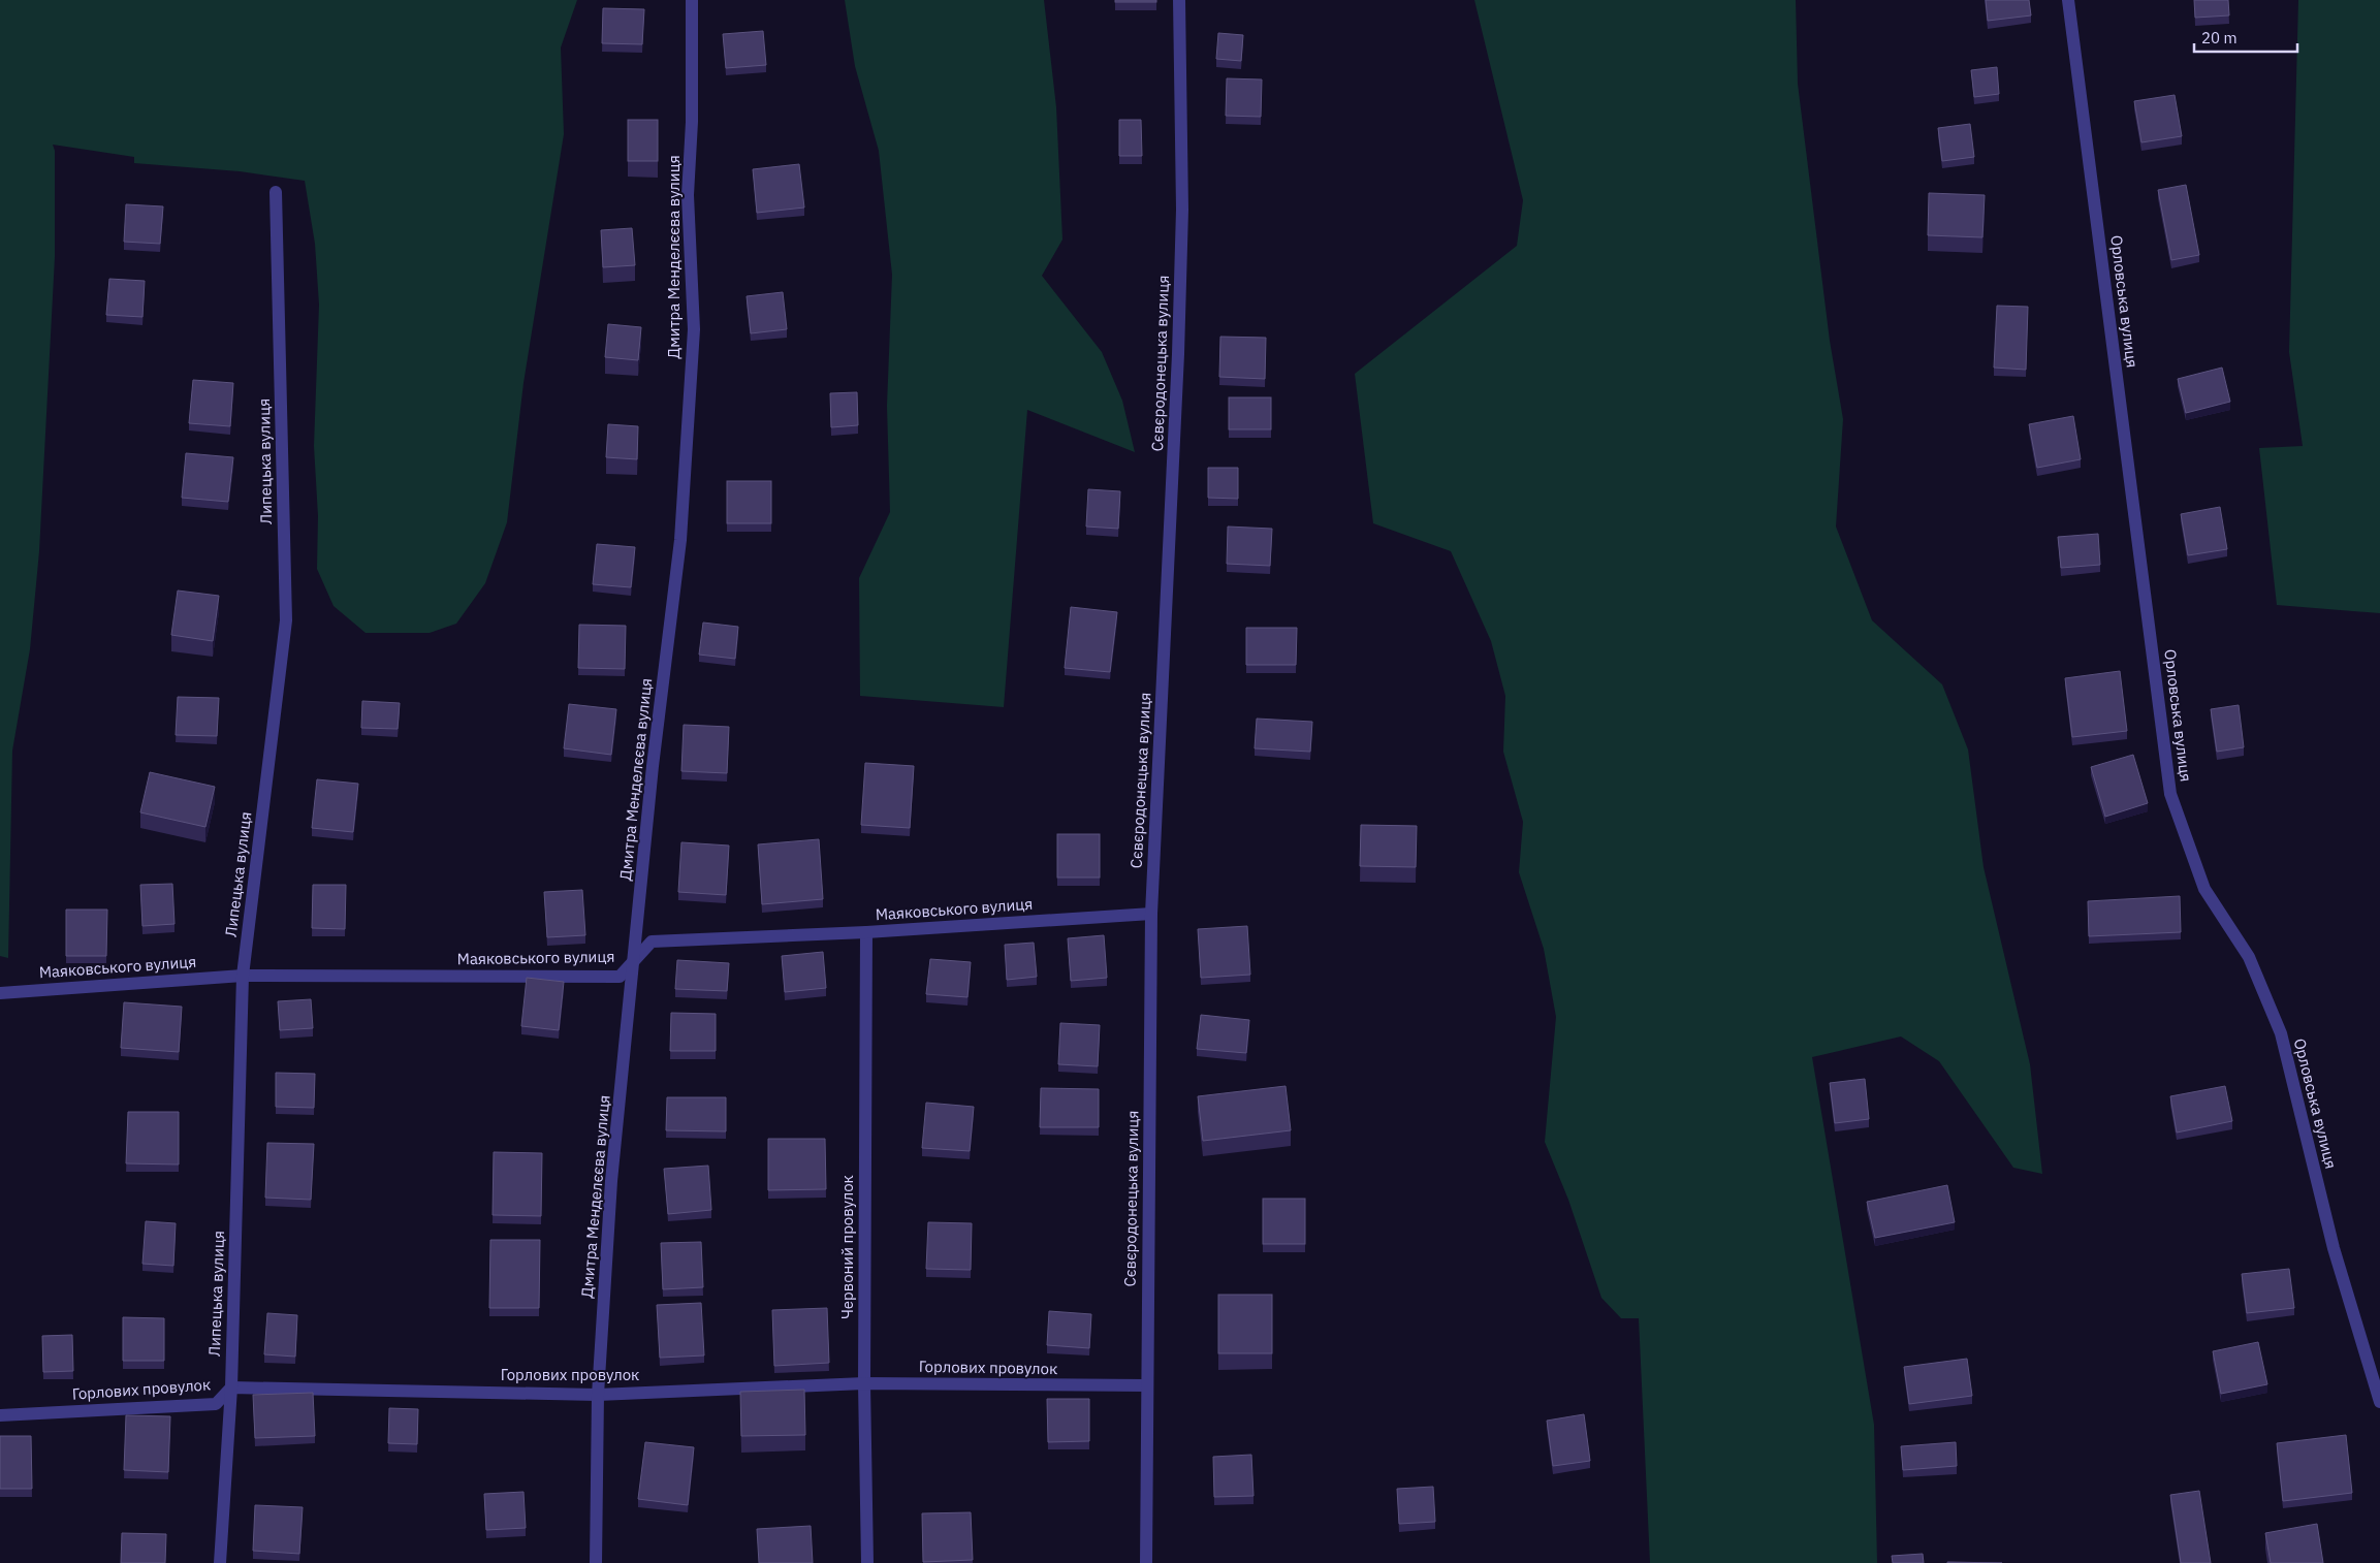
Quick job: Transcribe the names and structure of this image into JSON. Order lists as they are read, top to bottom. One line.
{"streets":{"street":["Дмитра Менделєєва вулиця","Орловська вулиця","Сєвєродонецька вулиця","Липецька вулиця","Маяковського вулиця","Червоний провулок","Горлових провулок"]},"crossings":[["Дмитра Менделєєва вулиця","Маяковського вулиця"],["Дмитра Менделєєва вулиця","Горлових провулок"],["Сєвєродонецька вулиця","Маяковського вулиця"],["Сєвєродонецька вулиця","Горлових провулок"],["Липецька вулиця","Маяковського вулиця"],["Липецька вулиця","Горлових провулок"],["Маяковського вулиця","Червоний провулок"],["Червоний провулок","Горлових провулок"]],"scale_bar":"20 m"}
